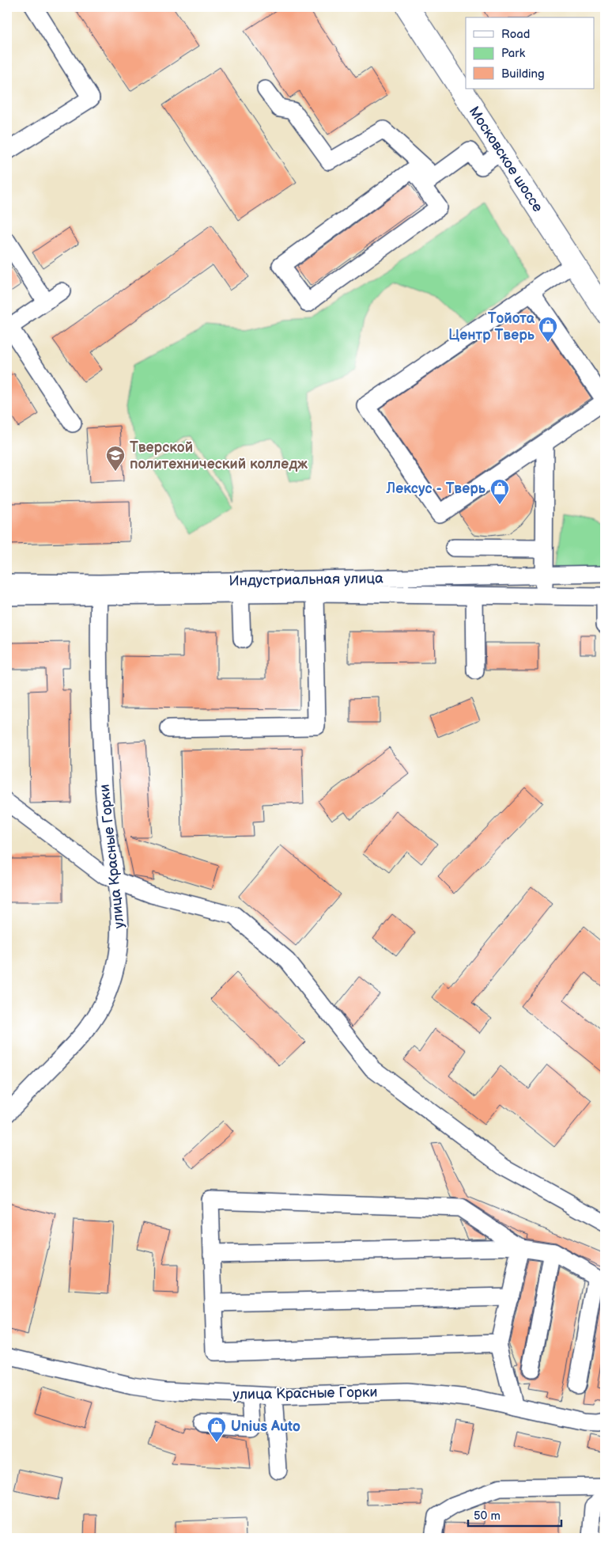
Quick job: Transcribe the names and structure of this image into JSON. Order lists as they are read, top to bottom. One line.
{"streets":{"main road":["Московское шоссе"],"street":["Индустриальная улица","улица Красные Горки"]},"crossings":[["Индустриальная улица","улица Красные Горки"]],"places":{"shop":["Тойота Центр Тверь","Лексус - Тверь","Unius Auto"],"school or university":["Тверской политехнический колледж"]},"legend":["Road","Park","Building"],"scale_bar":"50 m"}
